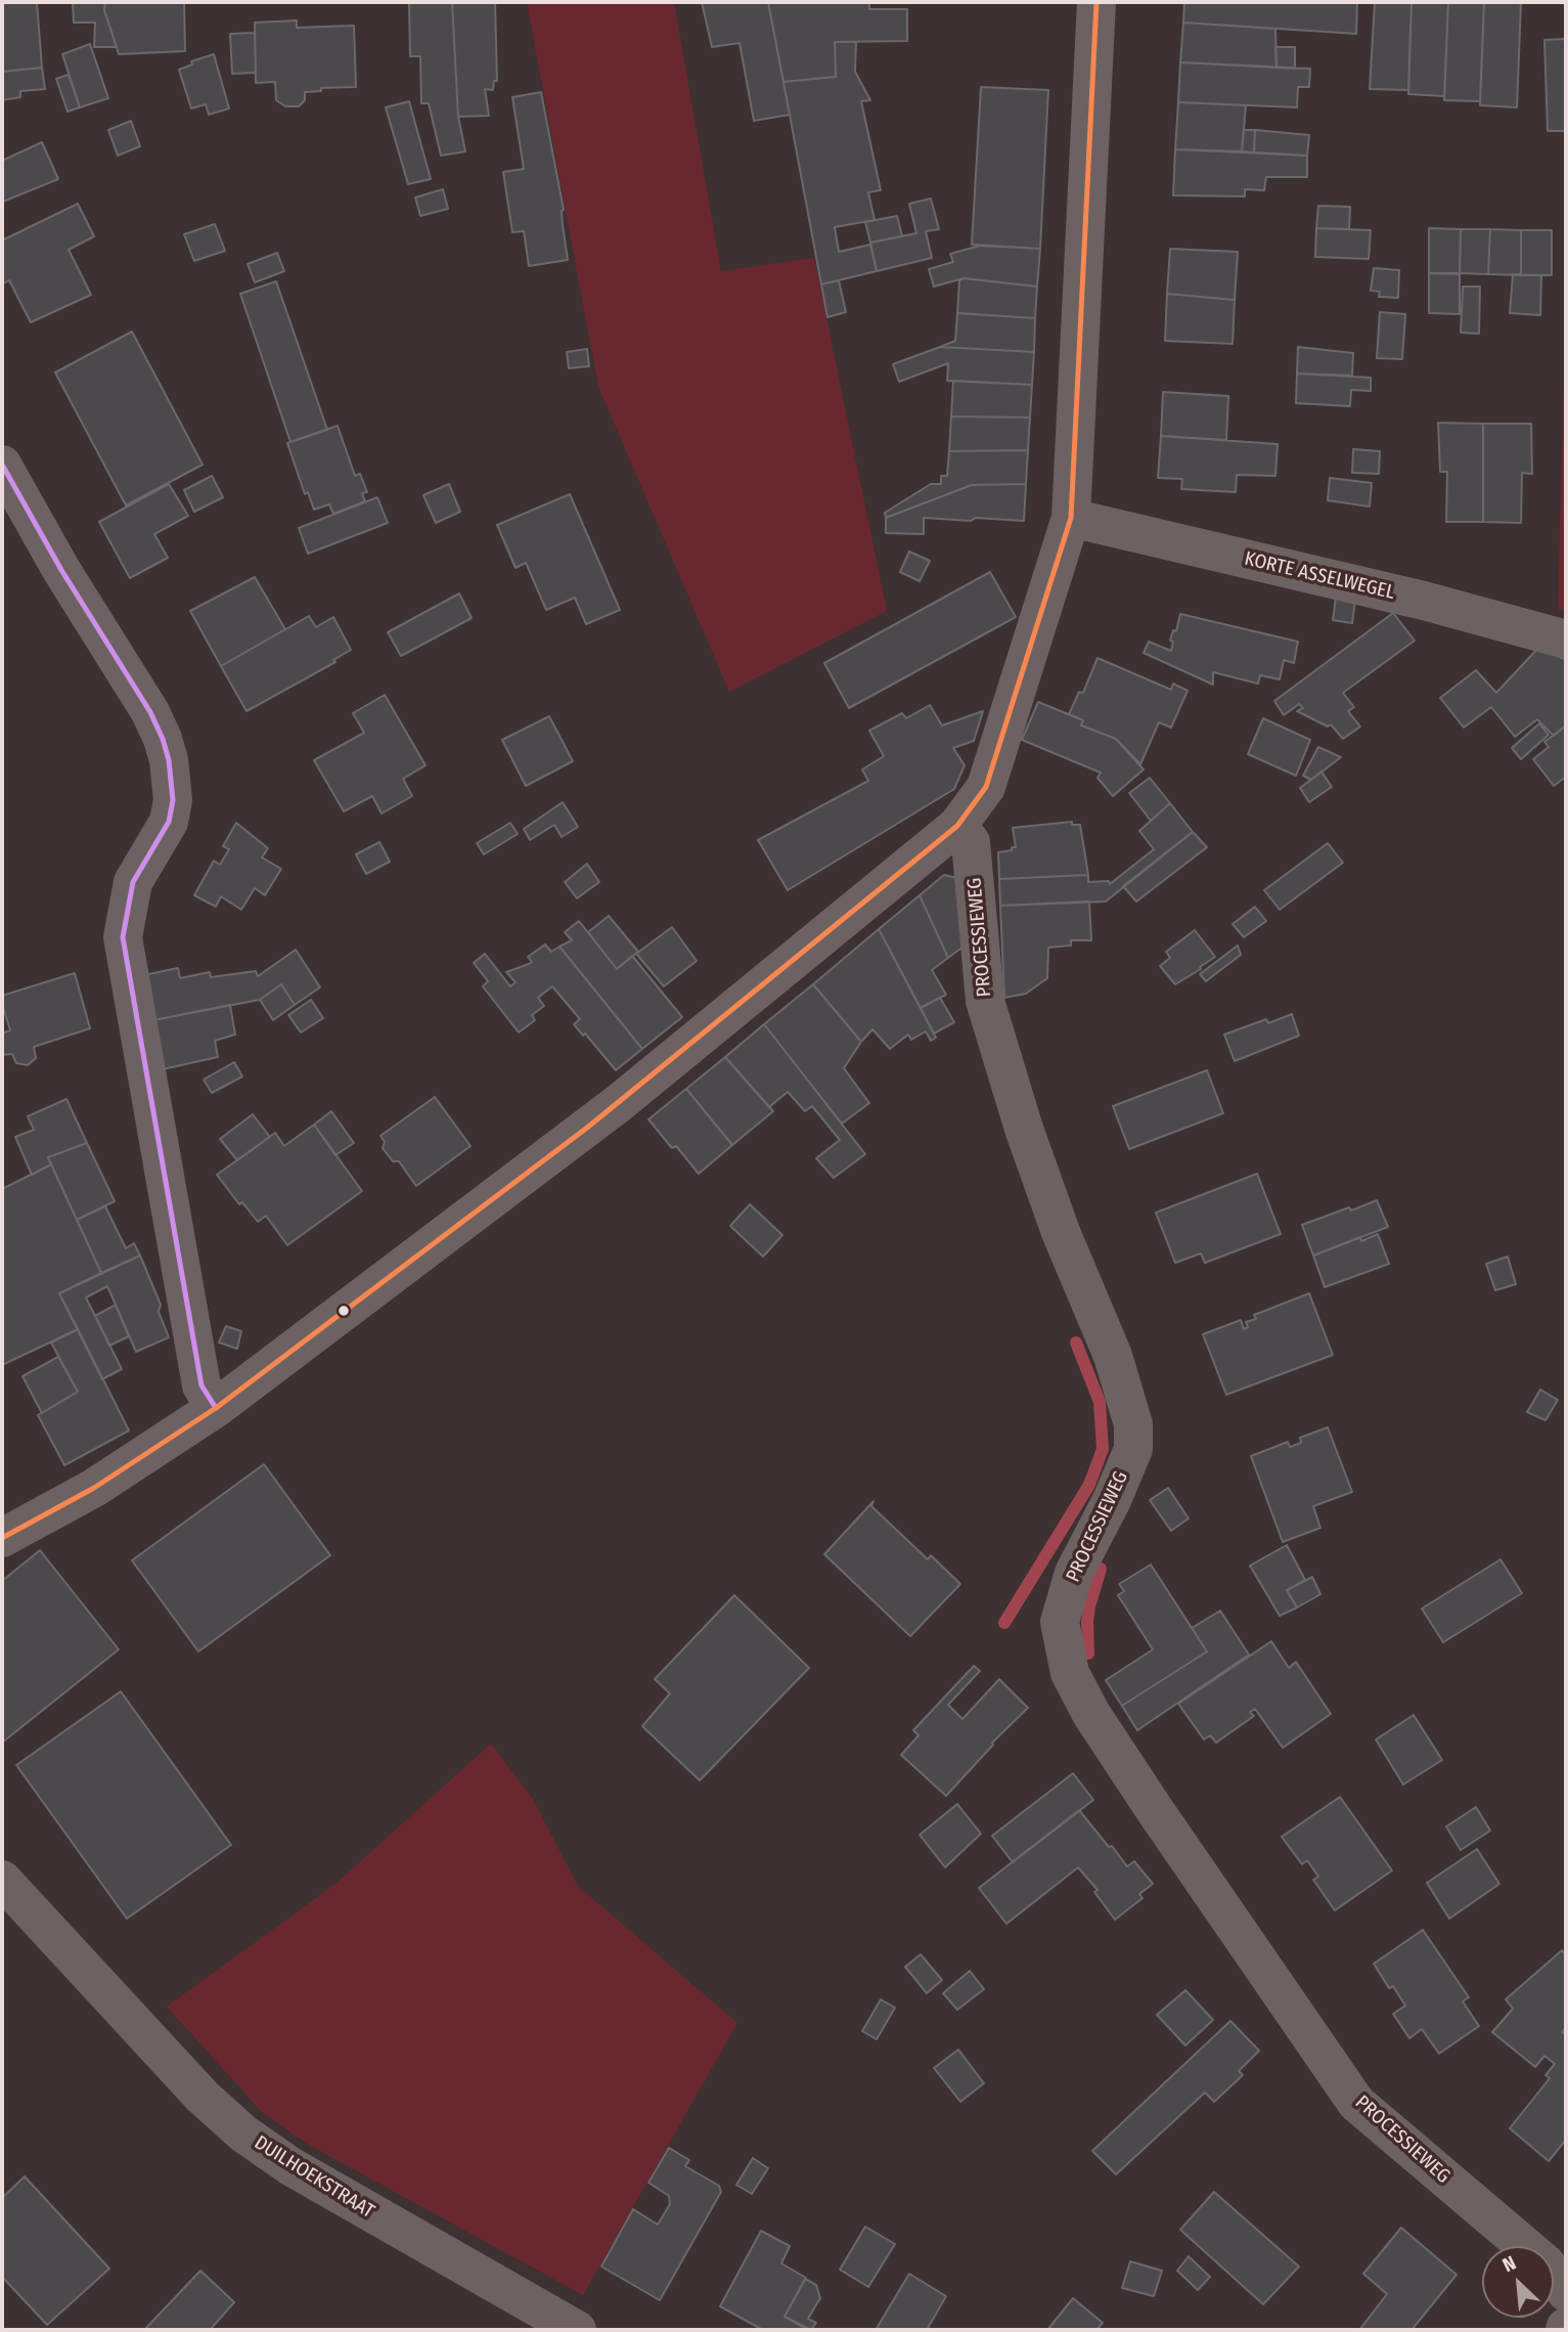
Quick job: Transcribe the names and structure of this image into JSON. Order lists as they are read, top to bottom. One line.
{"streets":{"street":["KORTE ASSELWEGEL","PROCESSIEWEG","DUILHOEKSTRAAT"]},"north":"top left"}
